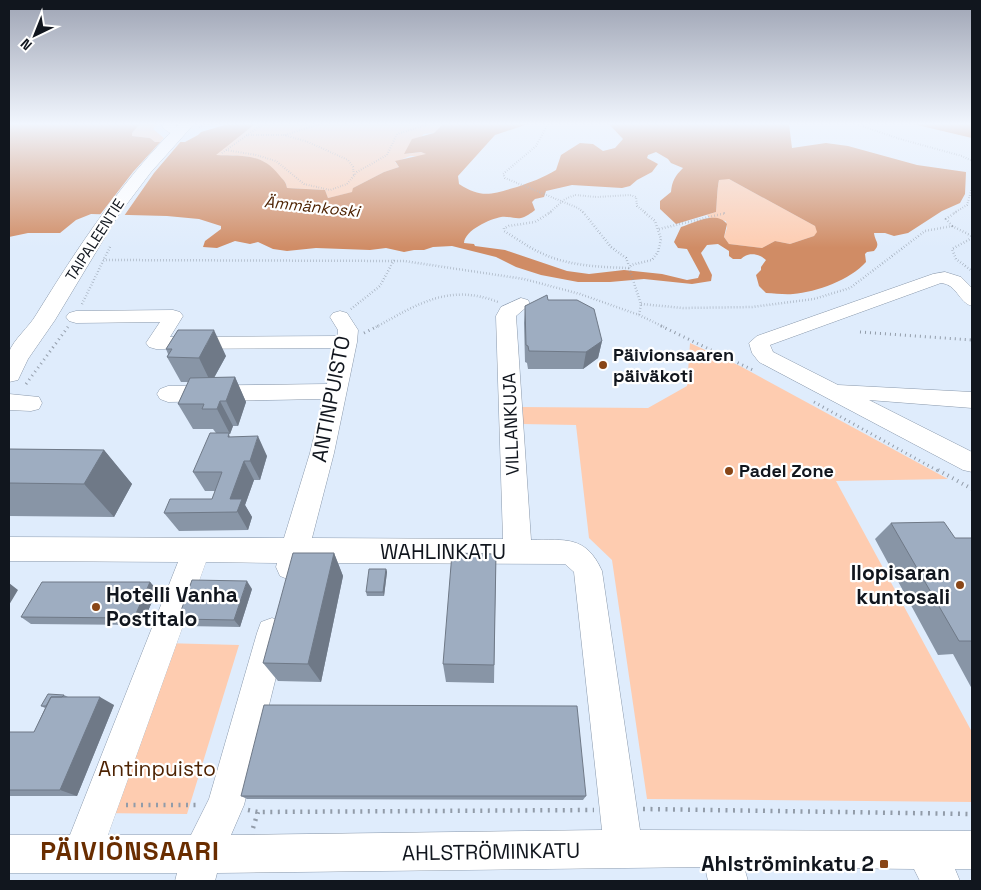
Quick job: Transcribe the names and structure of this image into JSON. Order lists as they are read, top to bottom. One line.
{"streets":{"highway":["TAIPALEENTIE"],"street":["ANTINPUISTO","VILLANKUJA","WAHLINKATU","AHLSTRÖMINKATU"]},"crossings":[["ANTINPUISTO","WAHLINKATU"],["ANTINPUISTO","AHLSTRÖMINKATU"],["VILLANKUJA","WAHLINKATU"],["WAHLINKATU","AHLSTRÖMINKATU"]],"districts":["PÄIVIÖNSAARI"],"water":["Ämmänkoski"],"parks":["Antinpuisto"],"places":{"other":["Päivionsaaren päiväkoti","Padel Zone","Ilopisaran kuntosali","Hotelli Vanha Postitalo"],"transit":["Ahlströminkatu 2"]},"north":"bottom left"}
